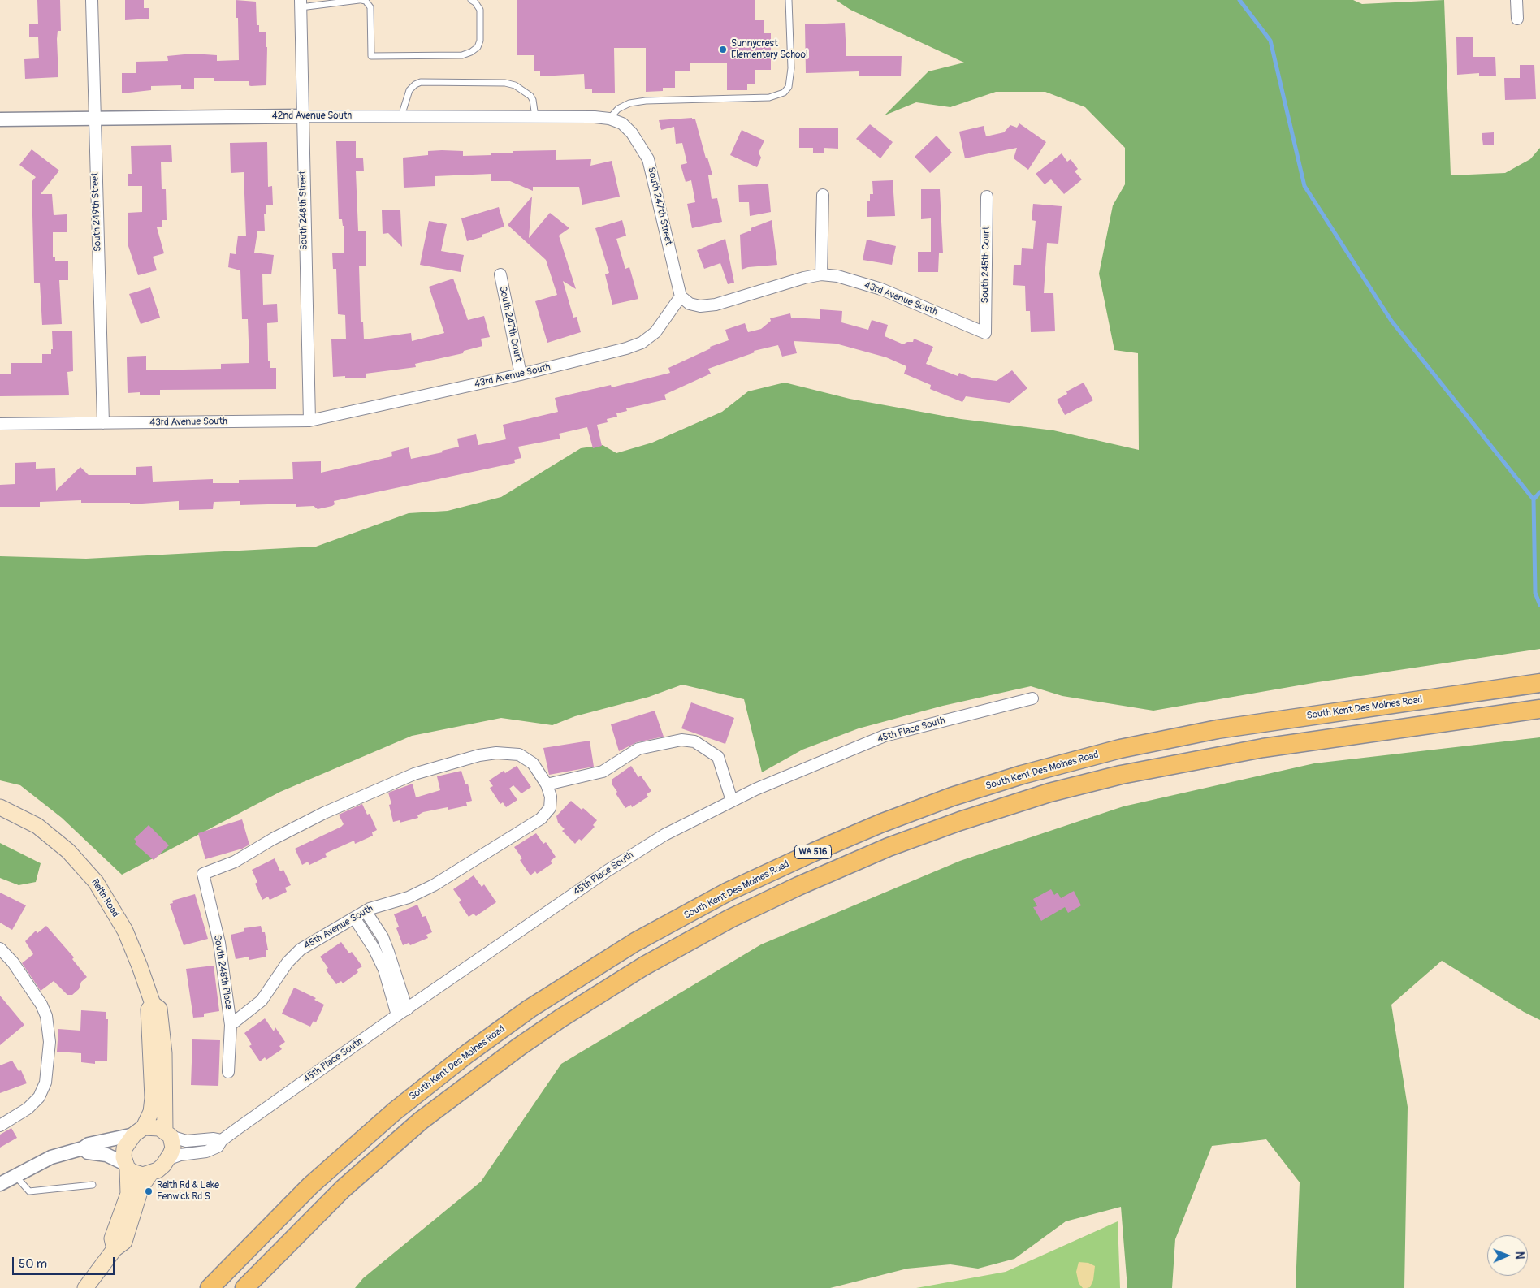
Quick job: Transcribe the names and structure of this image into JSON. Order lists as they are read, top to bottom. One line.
{"streets":{"highway":["South Kent Des Moines Road","WA 516"],"main road":["Reith Road"],"street":["42nd Avenue South","South 247th Street","South 248th Street","South 249th Street","South 245th Court","43rd Avenue South","South 247th Court","45th Place South","45th Avenue South","South 248th Place"]},"crossings":[["42nd Avenue South","South 247th Street"],["42nd Avenue South","South 248th Street"],["42nd Avenue South","South 249th Street"],["South 247th Street","43rd Avenue South"],["South 248th Street","43rd Avenue South"],["South 249th Street","43rd Avenue South"],["South 245th Court","43rd Avenue South"],["43rd Avenue South","South 247th Court"],["45th Place South","Reith Road"],["45th Avenue South","South 248th Place"]],"places":["Sunnycrest Elementary School","Reith Rd & Lake Fenwick Rd S"],"scale_bar":"50 m","north":"right"}
